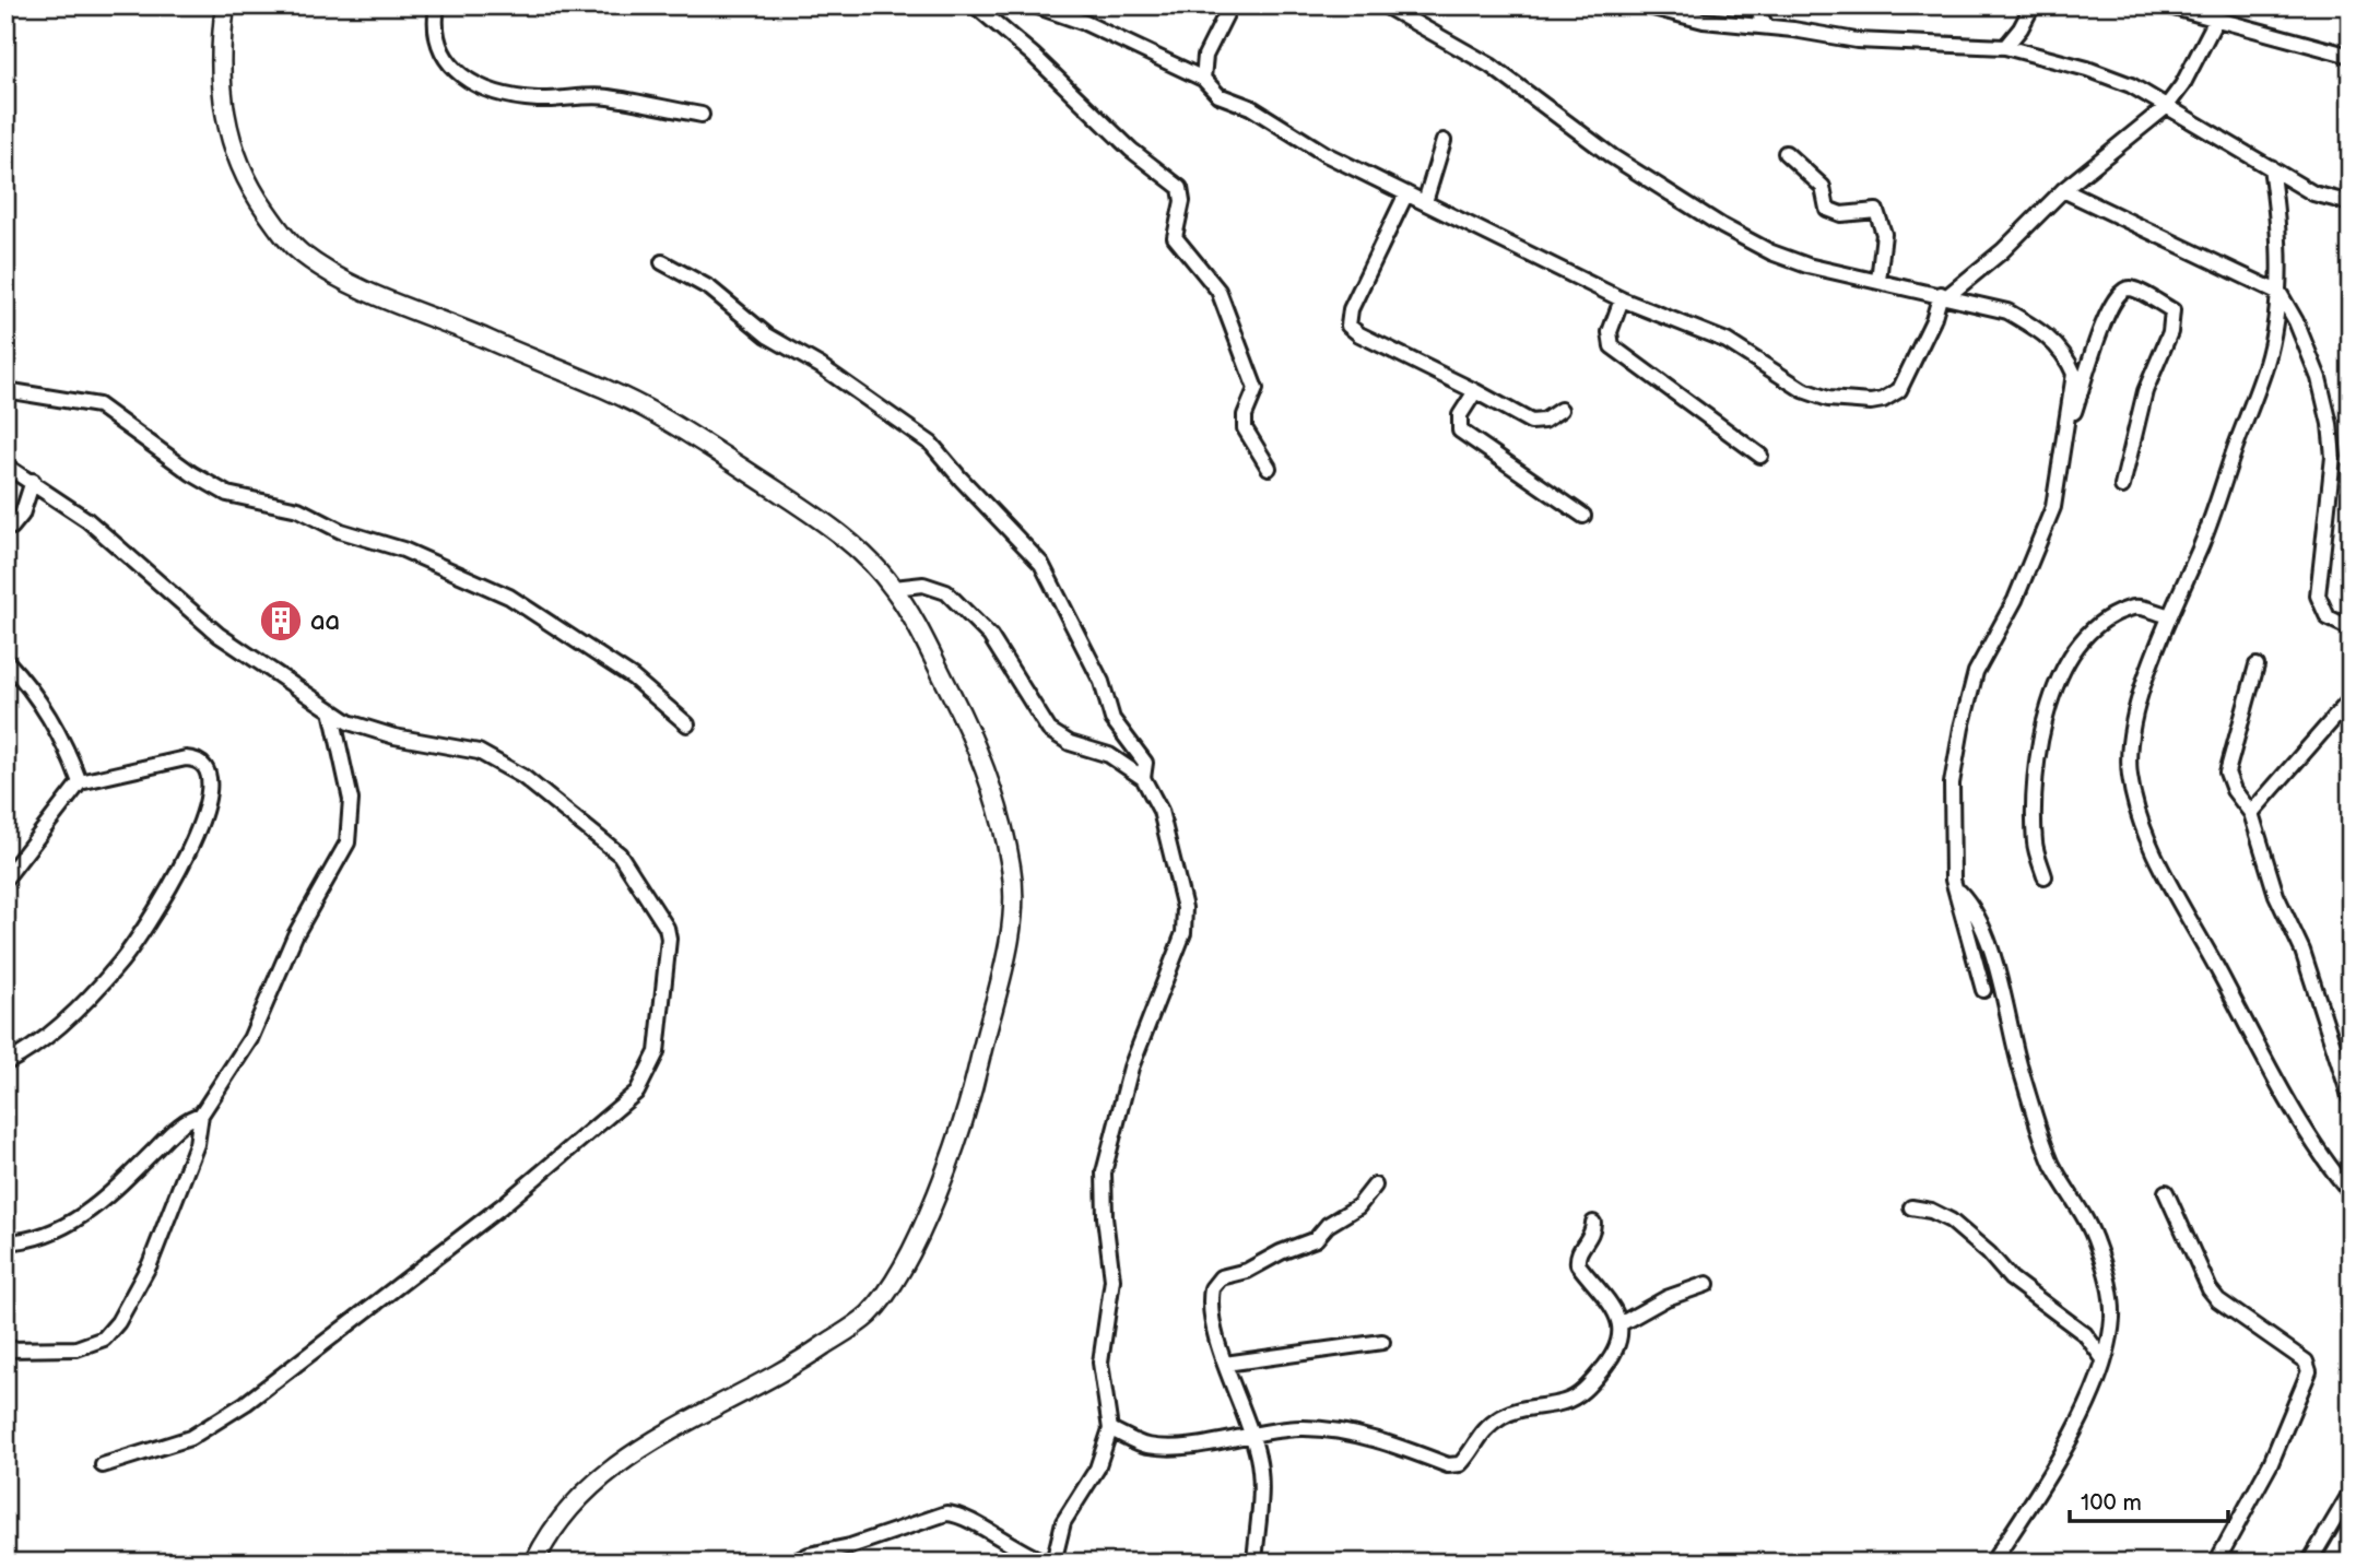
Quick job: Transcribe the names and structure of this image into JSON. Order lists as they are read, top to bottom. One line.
{"places":{"building":["aa"]},"scale_bar":"100 m"}
